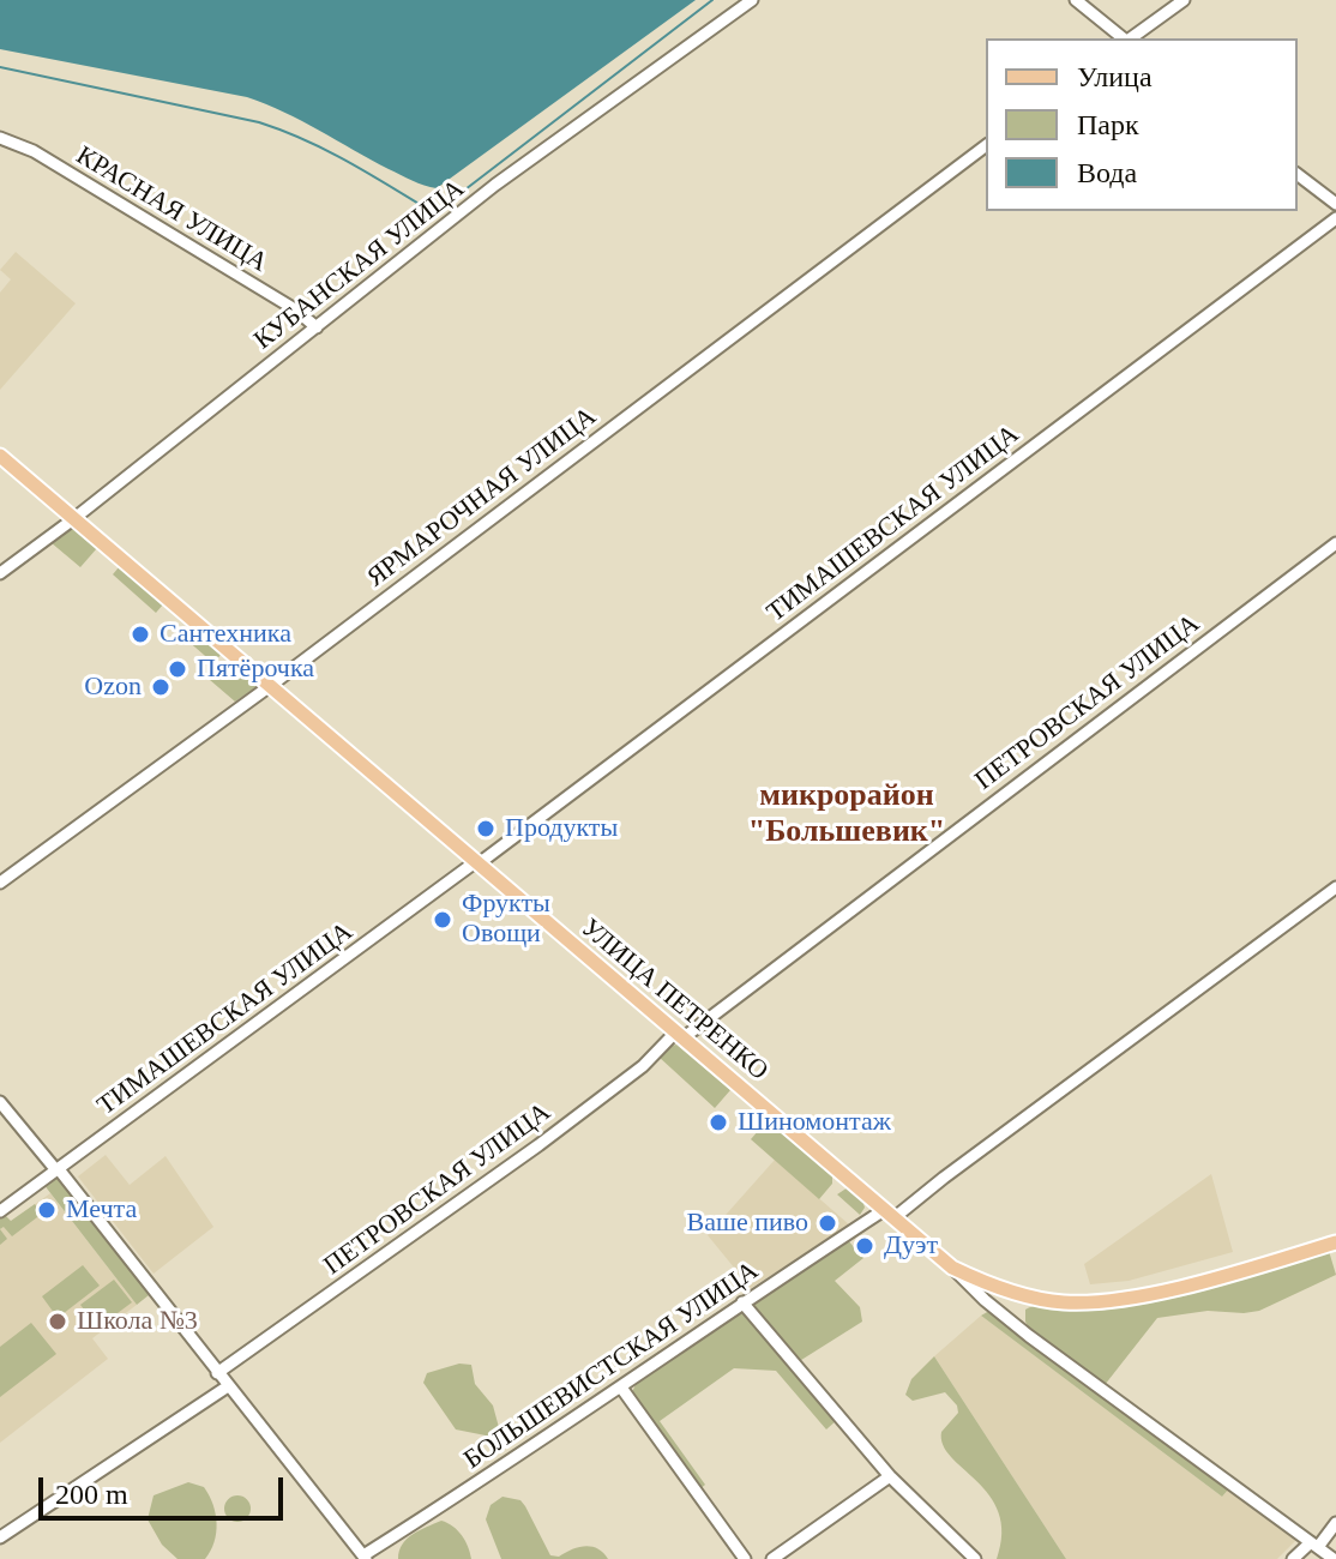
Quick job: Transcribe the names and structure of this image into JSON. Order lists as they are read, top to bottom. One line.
{"streets":{"main road":["УЛИЦА ПЕТРЕНКО"],"street":["КРАСНАЯ УЛИЦА","КУБАНСКАЯ УЛИЦА","ЯРМАРОЧНАЯ УЛИЦА","ТИМАШЕВСКАЯ УЛИЦА","ПЕТРОВСКАЯ УЛИЦА","БОЛЬШЕВИСТСКАЯ УЛИЦА"]},"crossings":[["КРАСНАЯ УЛИЦА","КУБАНСКАЯ УЛИЦА"],["КУБАНСКАЯ УЛИЦА","УЛИЦА ПЕТРЕНКО"],["ЯРМАРОЧНАЯ УЛИЦА","УЛИЦА ПЕТРЕНКО"],["ТИМАШЕВСКАЯ УЛИЦА","УЛИЦА ПЕТРЕНКО"],["ПЕТРОВСКАЯ УЛИЦА","УЛИЦА ПЕТРЕНКО"],["УЛИЦА ПЕТРЕНКО","БОЛЬШЕВИСТСКАЯ УЛИЦА"]],"districts":["микрорайон \"Большевик\""],"places":["Сантехника","Пятёрочка","Ozon","Продукты","Фрукты Овощи","Шиномонтаж","Мечта","Ваше пиво","Дуэт","Школа №3"],"legend":["Улица","Парк","Вода"],"scale_bar":"200 m"}
